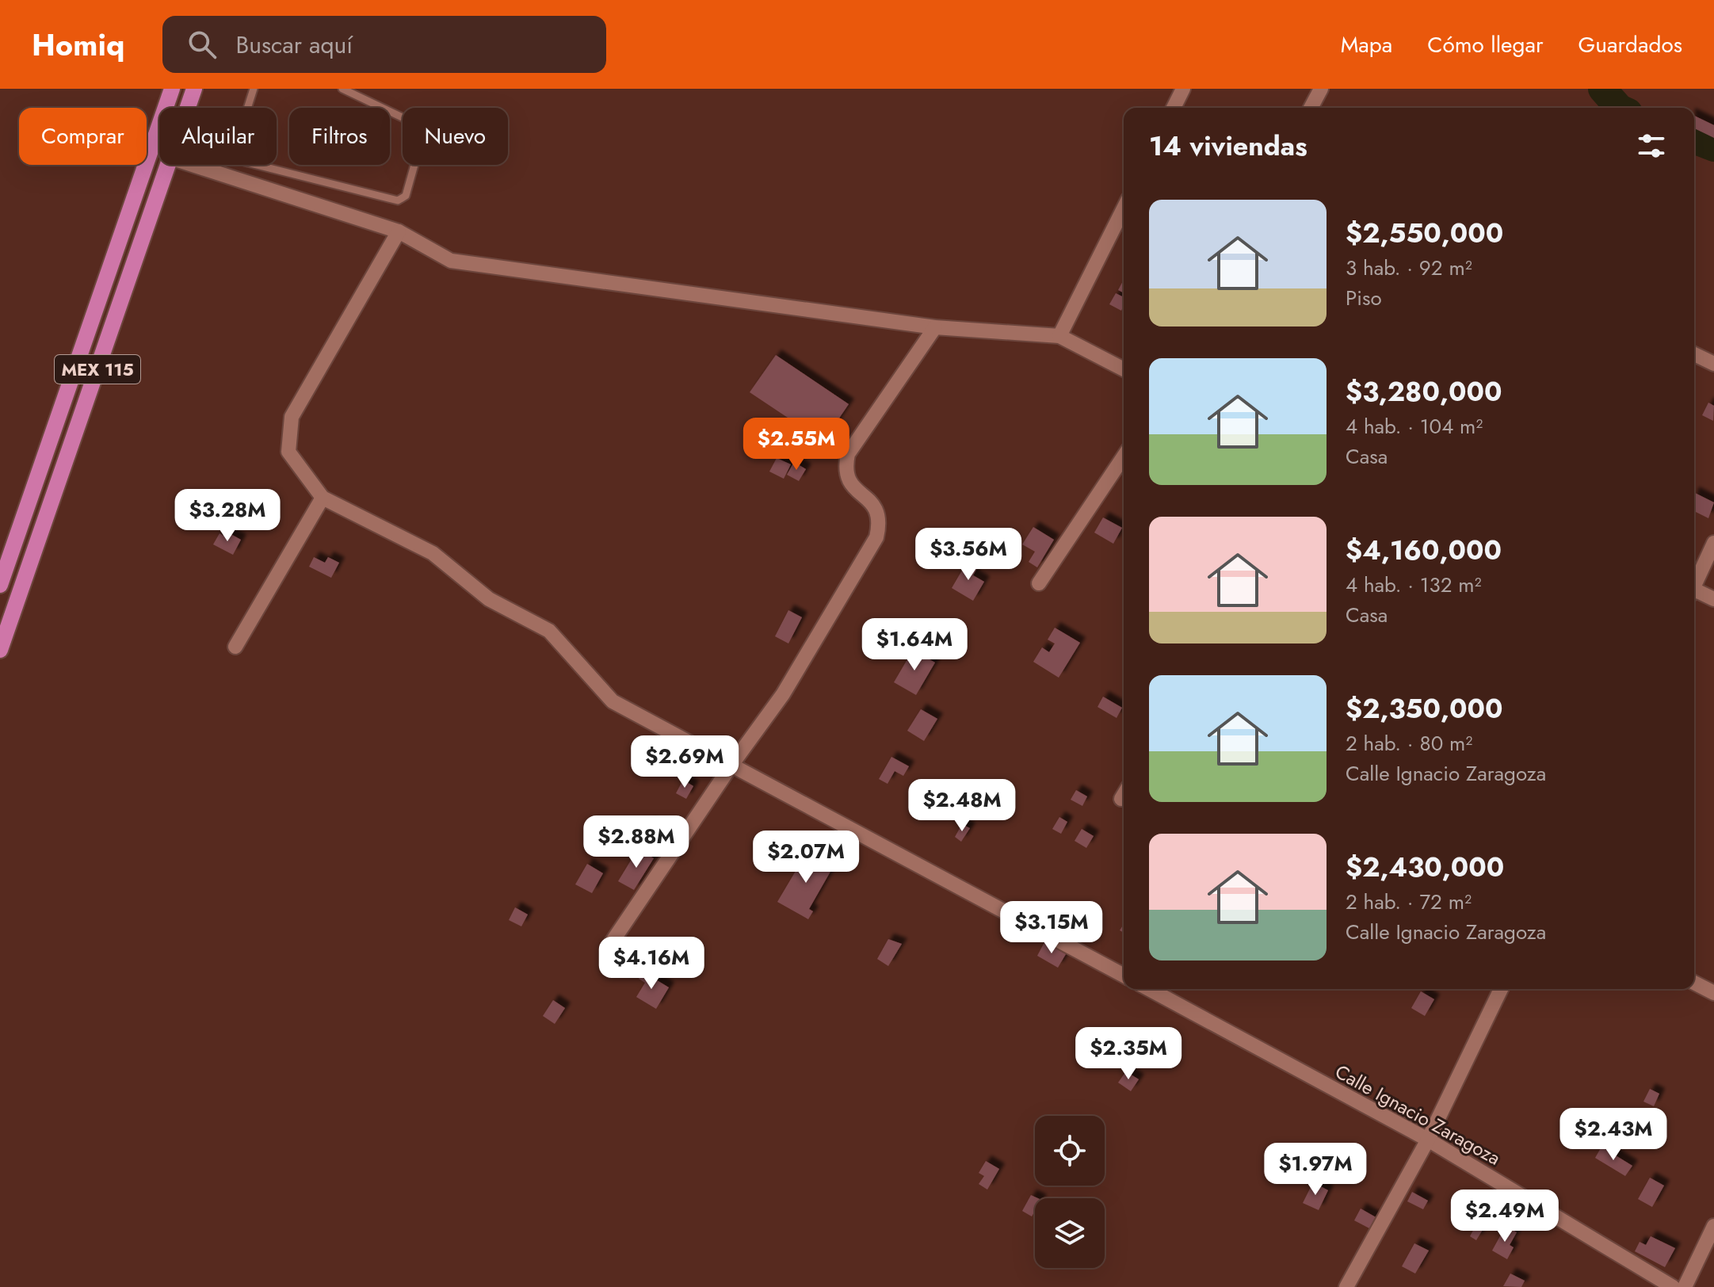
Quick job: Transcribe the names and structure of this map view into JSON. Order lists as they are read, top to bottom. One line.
{"streets":{"main road":["MEX 115"],"street":["Calle Ignacio Zaragoza"]},"page":{"header":"Homiq","search":"Buscar aquí","nav":["Mapa","Cómo llegar","Guardados"],"chip":["Comprar","Alquilar","Filtros","Nuevo"],"heading":"14 viviendas","list":[{"name":"$2,550,000","note":"3 hab. · 92 m² · Piso"},{"name":"$3,280,000","note":"4 hab. · 104 m² · Casa"},{"name":"$4,160,000","note":"4 hab. · 132 m² · Casa"},{"name":"$2,350,000","note":"2 hab. · 80 m² · Calle Ignacio Zaragoza"},{"name":"$2,430,000","note":"2 hab. · 72 m² · Calle Ignacio Zaragoza"}],"price":["$2.55M","$3.28M","$3.56M","$1.64M","$2.69M","$2.48M","$2.88M","$2.07M","$3.15M","$4.16M","$2.35M","$2.43M","$1.97M","$2.49M"]}}
